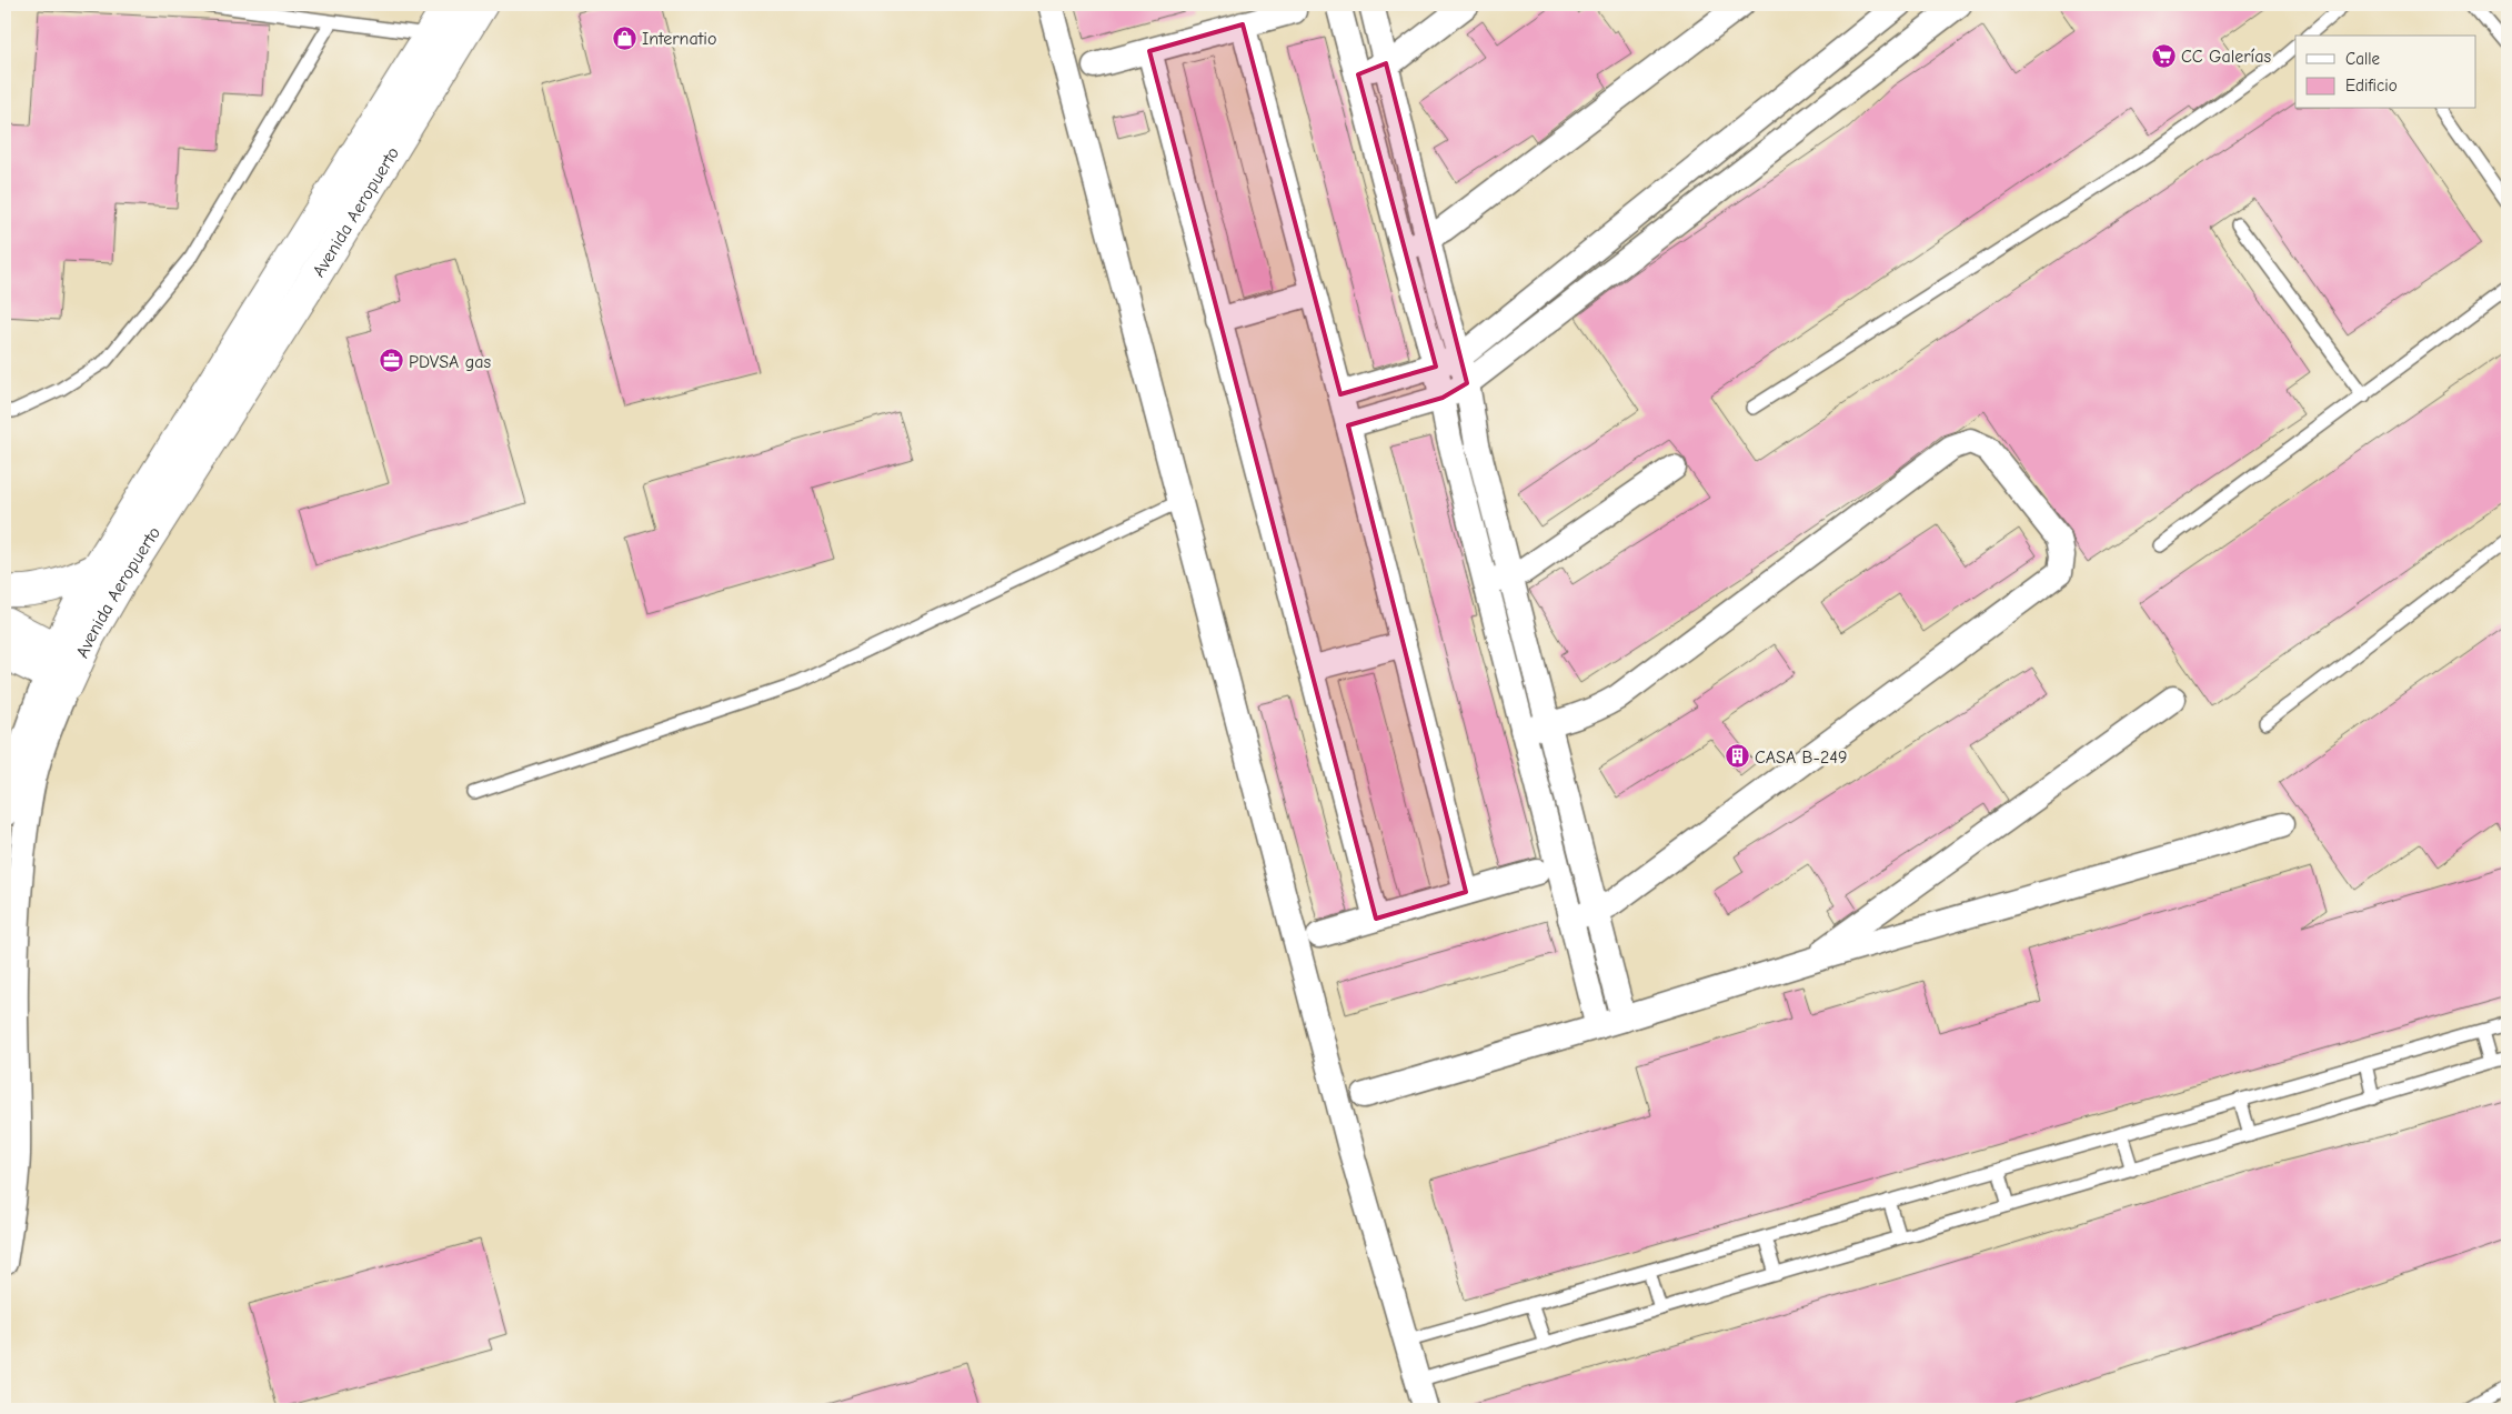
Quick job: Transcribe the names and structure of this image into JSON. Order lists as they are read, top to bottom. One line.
{"streets":{"street":["Avenida Aeropuerto"]},"places":{"shop":["Internatio"],"supermarket":["CC Galerías"],"office":["PDVSA gas"],"building":["CASA B-249"]},"legend":["Calle","Edificio"]}
